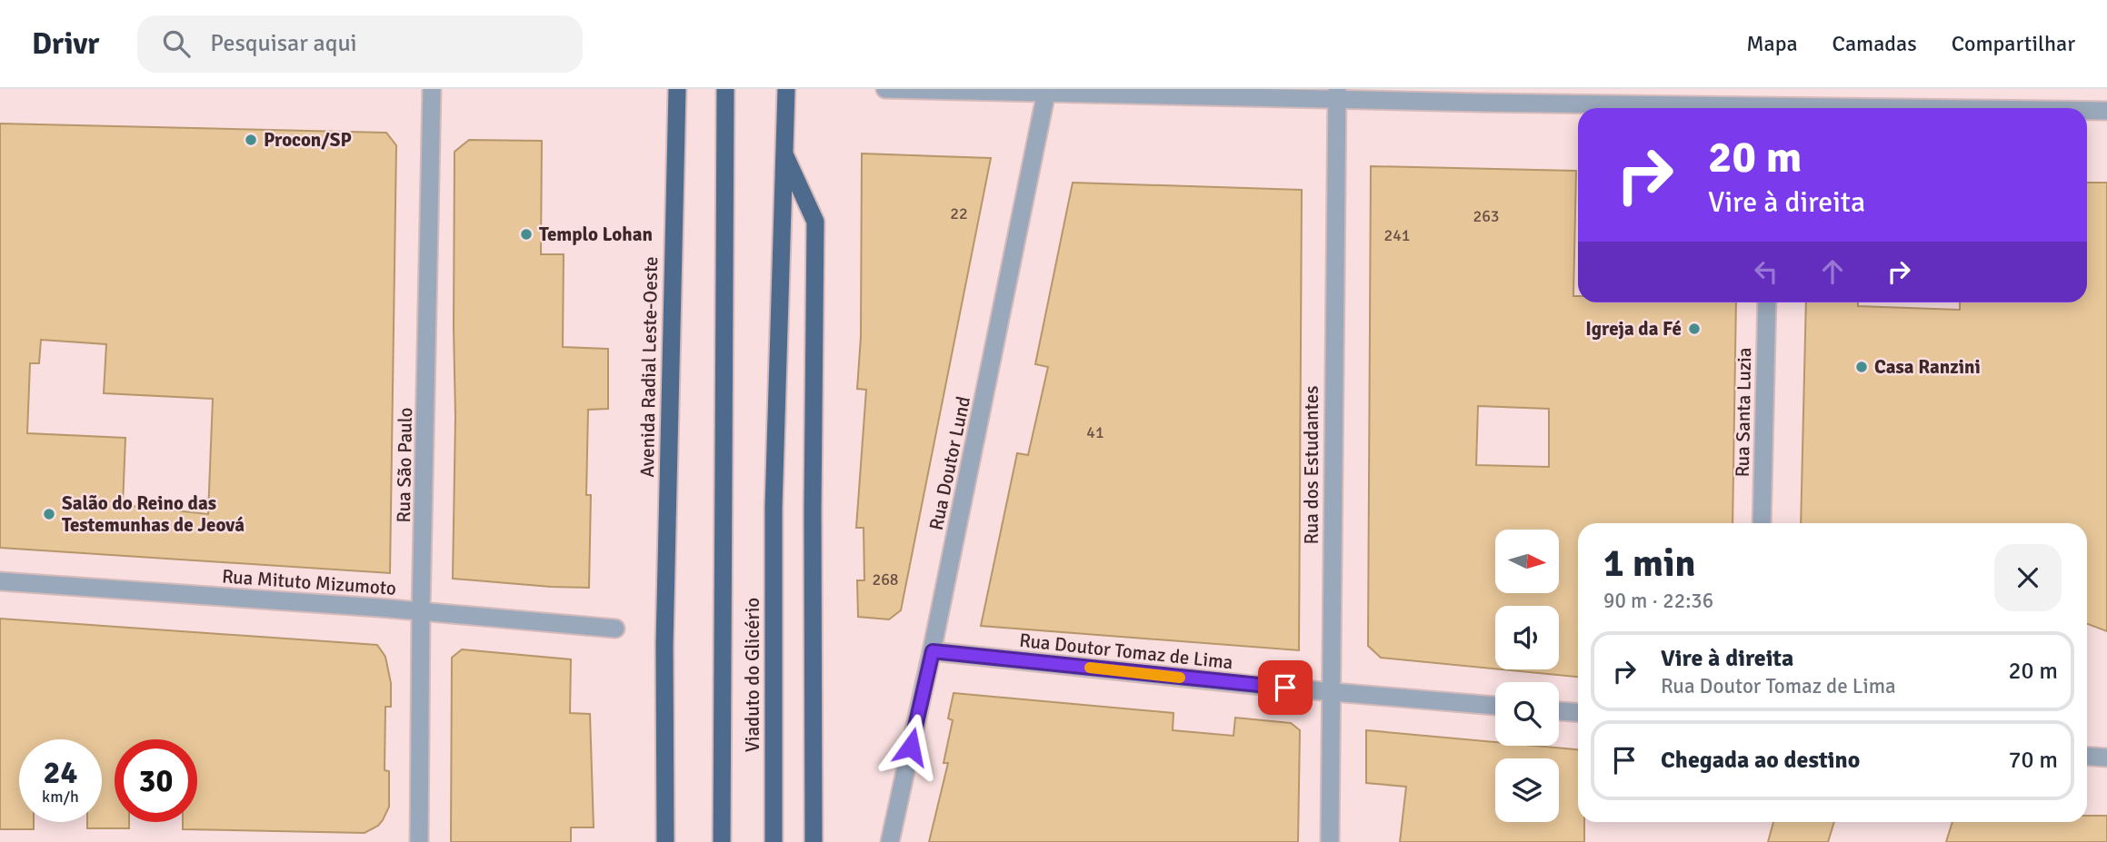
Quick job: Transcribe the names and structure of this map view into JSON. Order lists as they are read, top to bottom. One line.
{"streets":{"highway":["Avenida Radial Leste-Oeste","Viaduto do Glicério"],"street":["Rua Santa Luzia","Rua Doutor Lund","Rua São Paulo","Rua dos Estudantes","Rua Mituto Mizumoto","Rua Doutor Tomaz de Lima"]},"crossings":[["Rua Doutor Lund","Rua Doutor Tomaz de Lima"],["Rua São Paulo","Rua Mituto Mizumoto"],["Rua dos Estudantes","Rua Doutor Tomaz de Lima"]],"places":["Procon/SP","Templo Lohan","Igreja da Fé","Casa Ranzini","Salão do Reino das Testemunhas de Jeová"],"house_numbers":["22","263","241","41","268"],"north":"right","page":{"header":"Drivr","search":"Pesquisar aqui","nav":["Mapa","Camadas","Compartilhar"],"turn":["20 m","Vire à direita"],"heading":["1 min","90 m · 22:36"],"list":[{"name":"Vire à direita","note":"Rua Doutor Tomaz de Lima","value":"20 m"},{"name":"Chegada ao destino","value":"70 m"}],"speed":"24 km/h","limit":"30"}}
